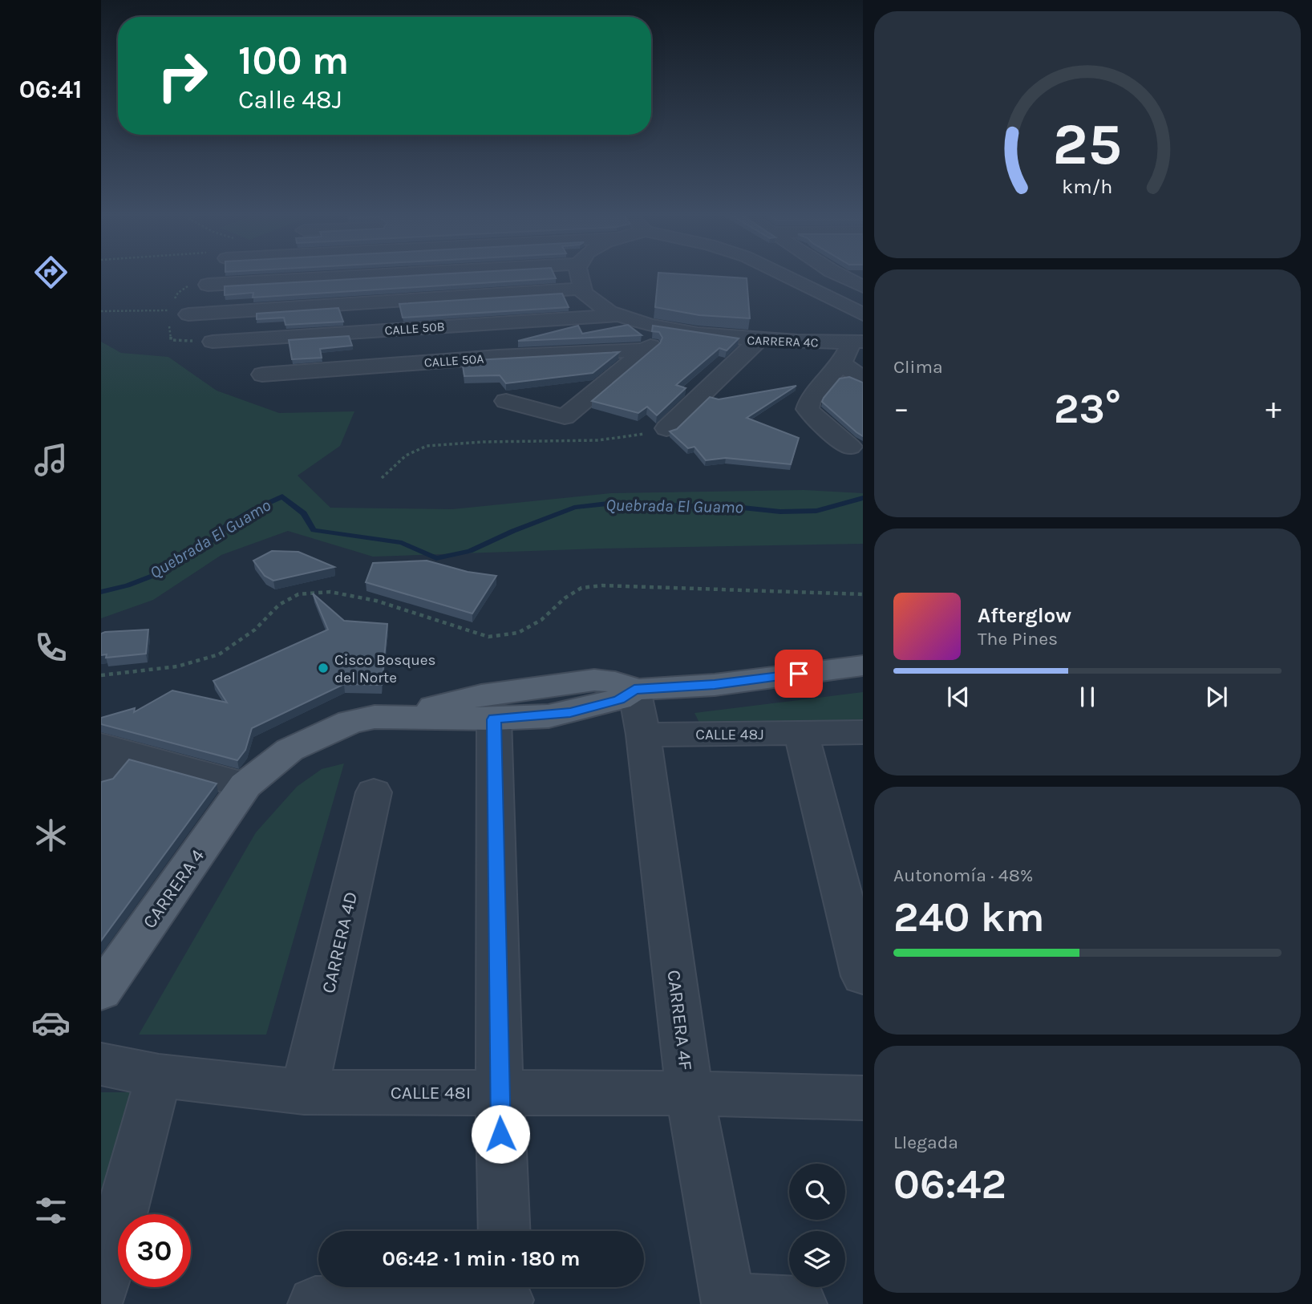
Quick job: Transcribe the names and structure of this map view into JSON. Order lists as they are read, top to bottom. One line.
{"streets":{"main road":["CARRERA 4"],"street":["CALLE 50B","CARRERA 4C","CALLE 50A","CALLE 48J","CARRERA 4D","CARRERA 4F","CALLE 48I"]},"crossings":[["CALLE 50B","CARRERA 4C"],["CALLE 48J","CARRERA 4F"],["CARRERA 4D","CALLE 48I"],["CARRERA 4F","CALLE 48I"]],"water":["Quebrada El Guamo"],"places":["Cisco Bosques del Norte"],"page":{"tabs":"06:41","turn":["100 m","Calle 48J"],"tile":["Clima",["Autonomía · 48%","240 km"],["Llegada","06:42"]],"heat":["−","23°","+"],"song":["Afterglow","The Pines"],"limit":"30","trip":"06:42 · 1 min · 180 m","gauge":["25","km/h"]}}
